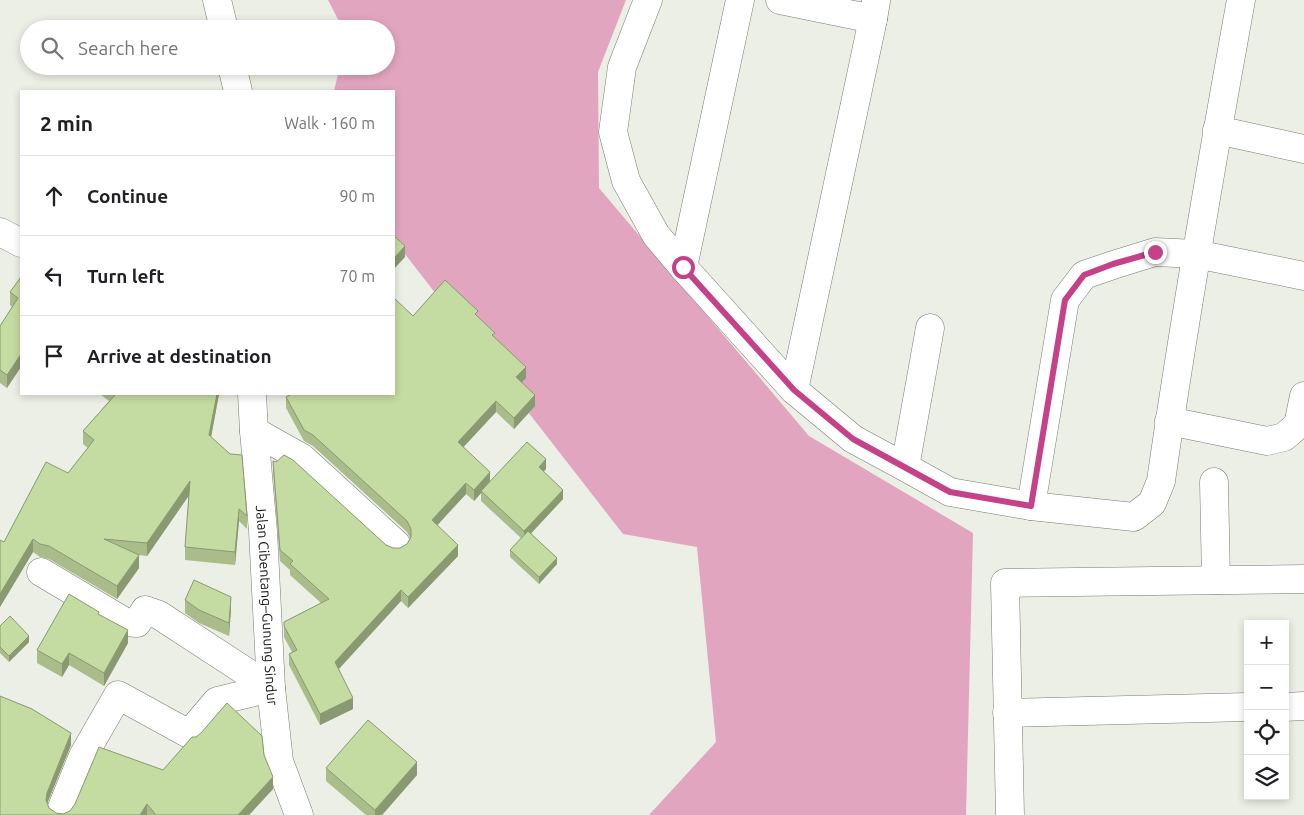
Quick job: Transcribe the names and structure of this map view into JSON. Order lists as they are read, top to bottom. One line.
{"streets":{"street":["Jalan Cibentang–Gunung Sindur"]},"page":{"search":"Search here","heading":["2 min","Walk · 160 m"],"list":[["Continue","90 m"],["Turn left","70 m"],"Arrive at destination"],"map_buttons":["+","−"]}}
